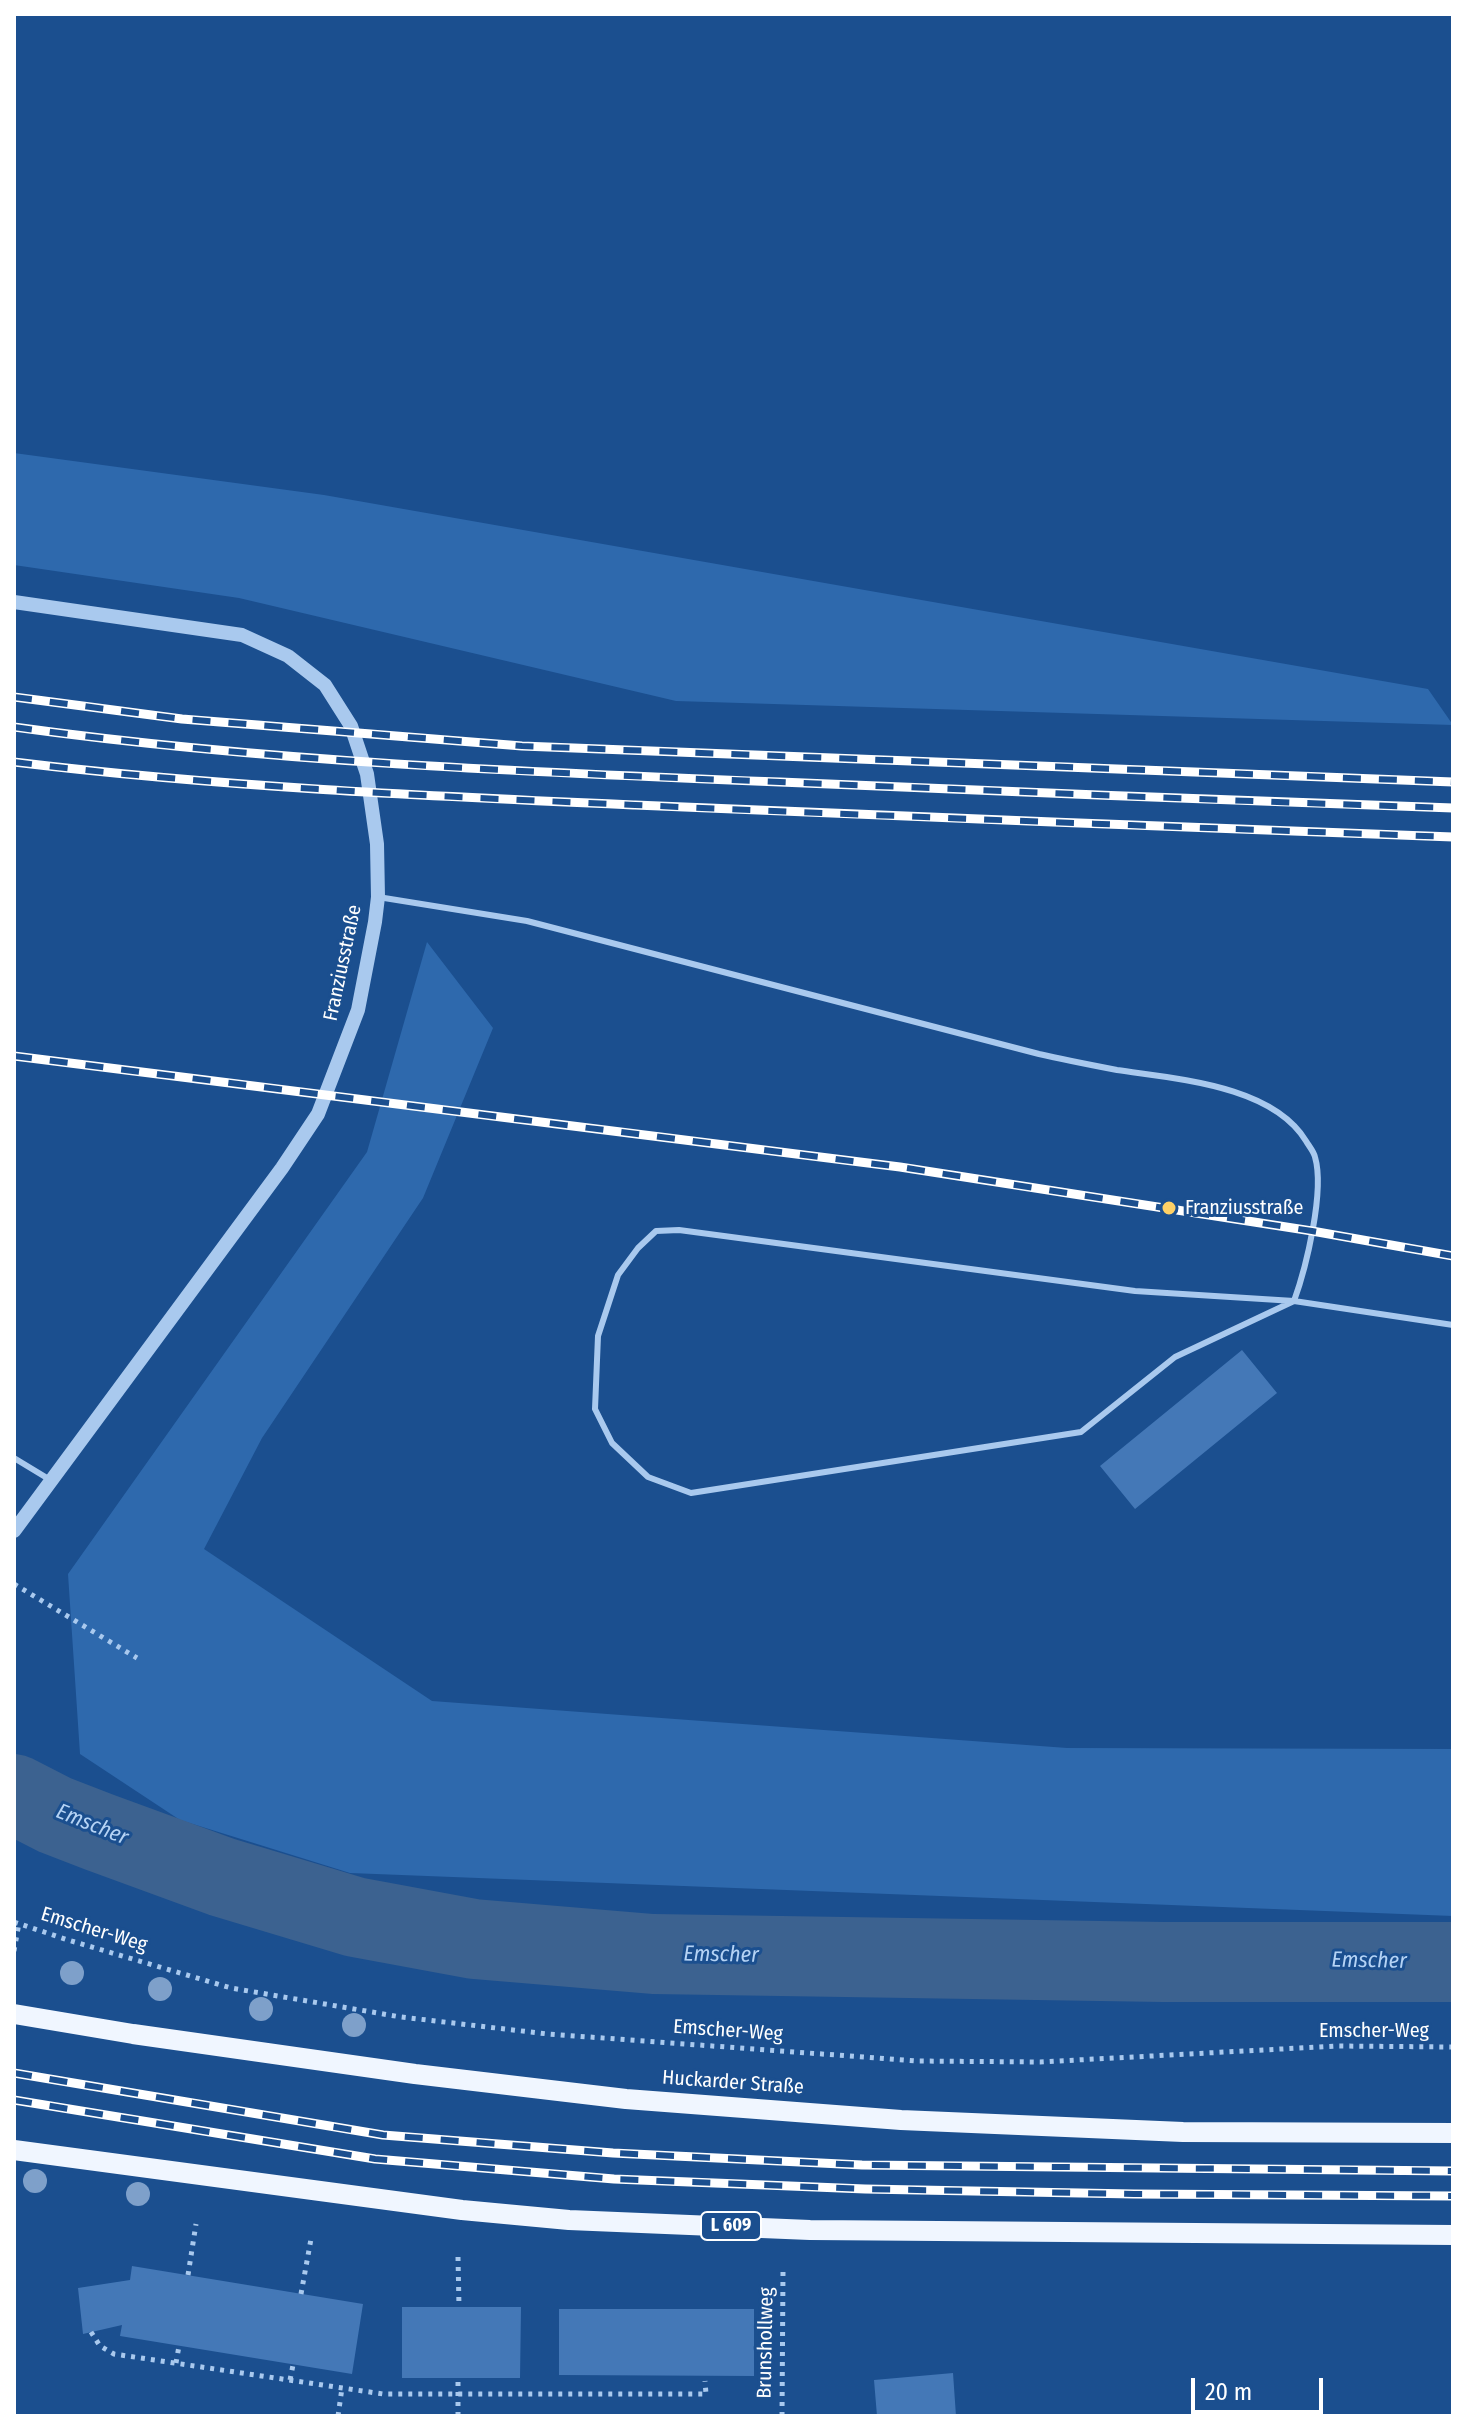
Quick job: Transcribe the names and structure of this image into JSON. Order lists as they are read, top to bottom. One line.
{"streets":{"main road":["Huckarder Straße","L 609"],"street":["Franziusstraße"],"path":["Emscher-Weg","Brunshollweg"]},"water":["Emscher"],"places":["Franziusstraße"],"scale_bar":"20 m"}
